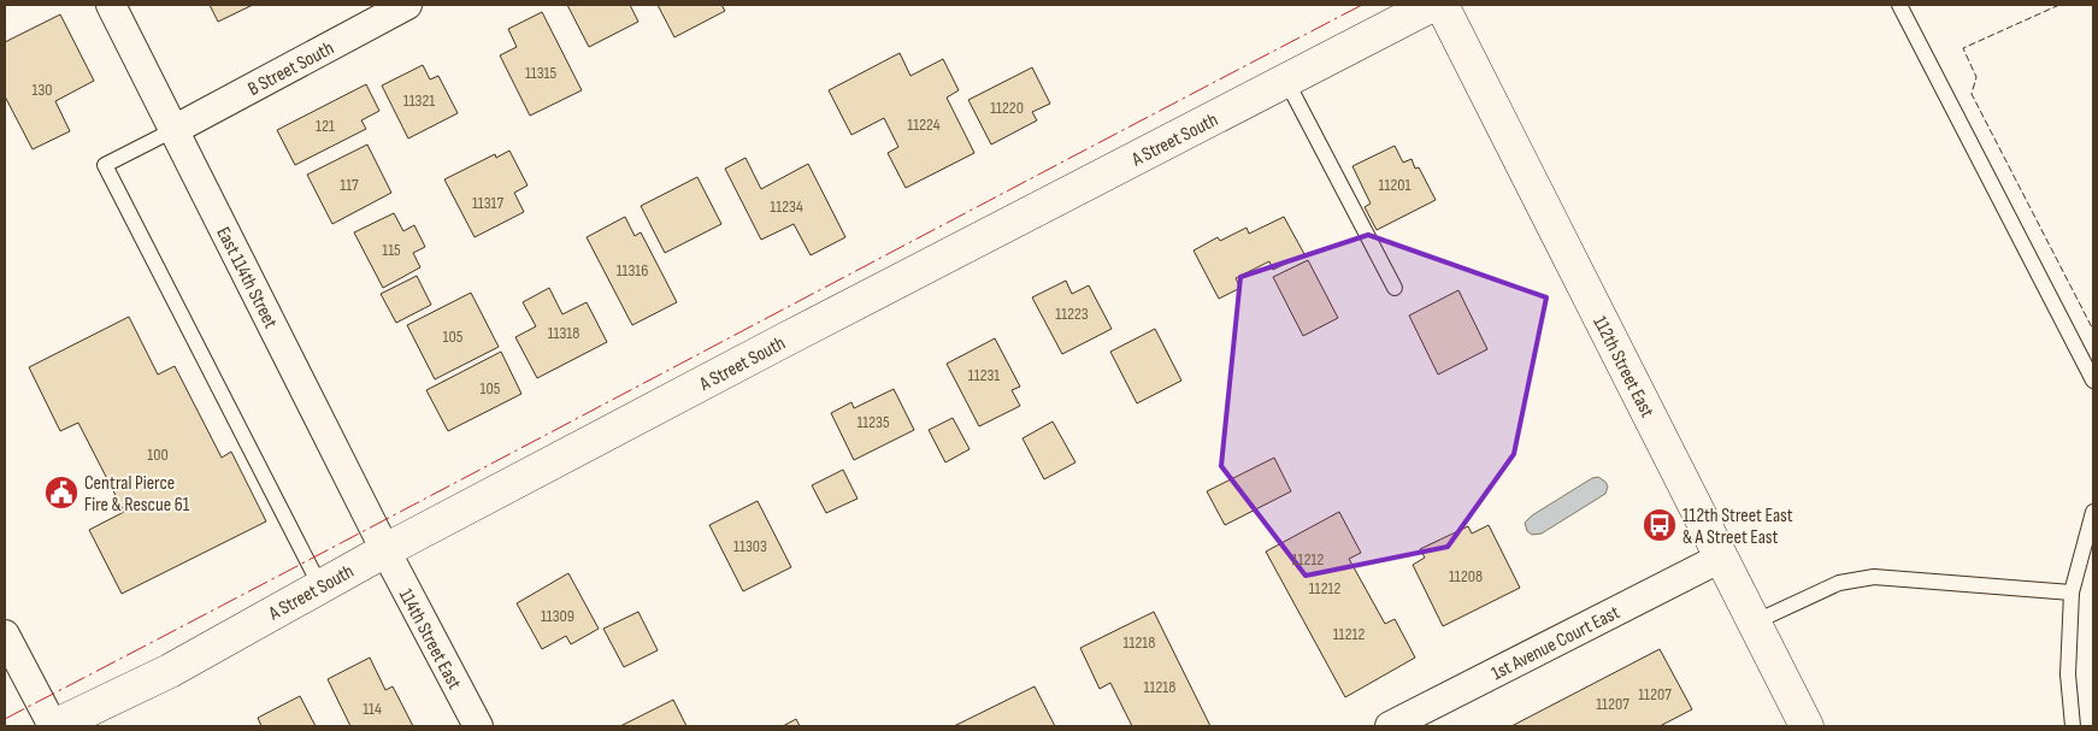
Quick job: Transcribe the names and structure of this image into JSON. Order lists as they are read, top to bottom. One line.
{"streets":{"street":["B Street South","A Street South","East 114th Street","112th Street East","114th Street East","1st Avenue Court East"]},"crossings":[["B Street South","East 114th Street"],["A Street South","East 114th Street"],["A Street South","114th Street East"],["East 114th Street","114th Street East"],["112th Street East","1st Avenue Court East"]],"places":{"public building":["Central Pierce Fire & Rescue 61"],"bus stop":["112th Street East & A Street East"]},"house_numbers":["11315","130","11321","11220","11224","121","117","11201","11317","11234","115","11316","11223","11318","105","11231","105","11235","100","11303","11212","11208","11212","11309","11212","11218","11218","11207","11207","114"]}
